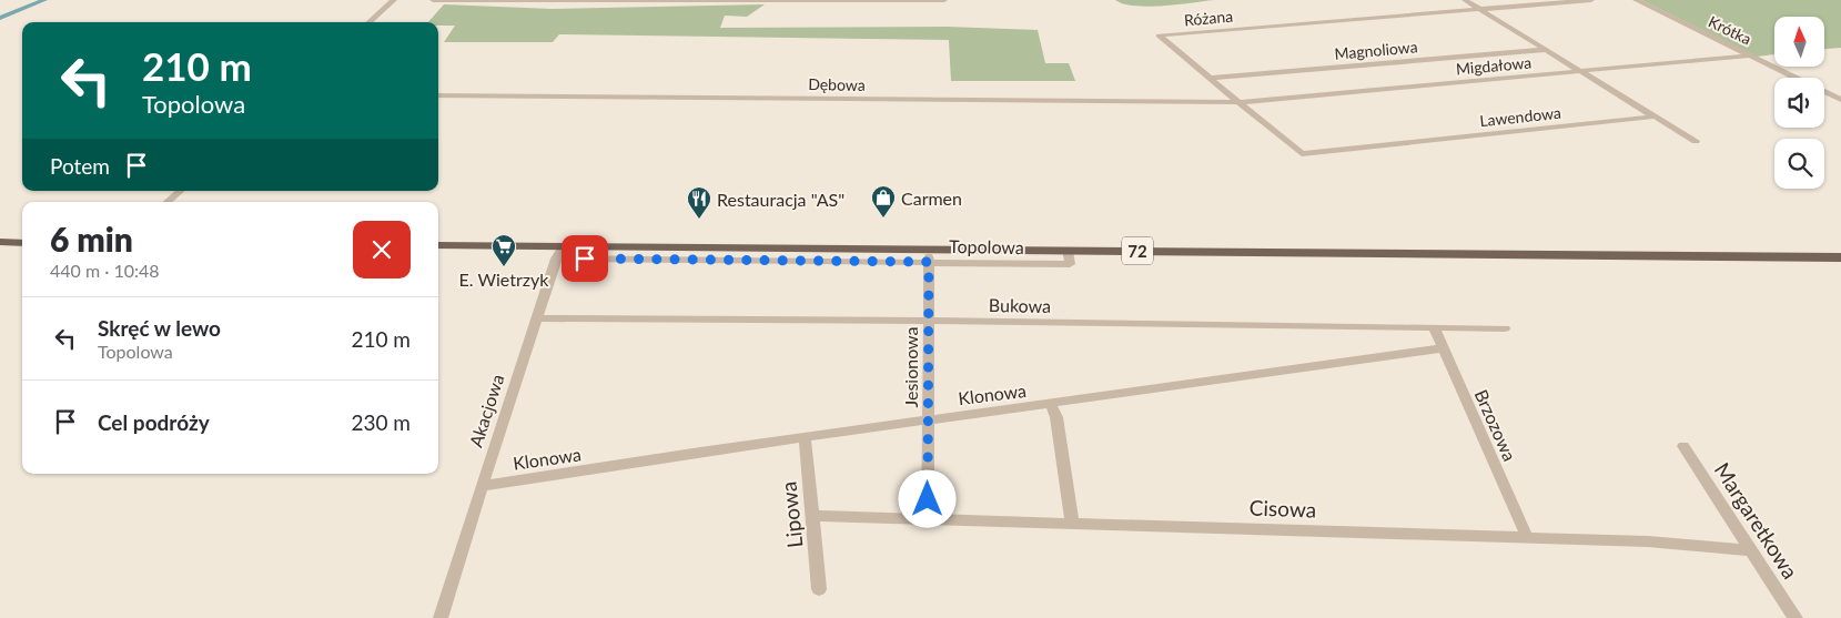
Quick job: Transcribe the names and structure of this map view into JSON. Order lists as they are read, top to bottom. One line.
{"streets":{"main road":["72"],"street":["Różana","Krótka","Magnoliowa","Migdałowa","Dębowa","Lawendowa","Bukowa","Jesionowa","Klonowa","Akacjowa","Brzozowa","Cisowa","Lipowa","Margaretkowa"]},"crossings":[["Różana","Magnoliowa"],["Krótka","Migdałowa"],["Migdałowa","Dębowa"],["Migdałowa","Lawendowa"],["Dębowa","Lawendowa"],["72","Jesionowa"],["72","Akacjowa"],["Bukowa","Jesionowa"],["Bukowa","Akacjowa"],["Bukowa","Brzozowa"],["Jesionowa","Klonowa"],["Jesionowa","Cisowa"],["Klonowa","Akacjowa"],["Klonowa","Brzozowa"],["Klonowa","Lipowa"],["Brzozowa","Cisowa"],["Cisowa","Lipowa"],["Cisowa","Margaretkowa"]],"places":{"shop":["Carmen"],"restaurant":["Restauracja \"AS\""],"supermarket":["E. Wietrzyk"]},"north":"top","page":{"turn":["210 m","Topolowa"],"then":"Potem","heading":["6 min","440 m · 10:48"],"list":[{"name":"Skręć w lewo","note":"Topolowa","value":"210 m"},{"name":"Cel podróży","value":"230 m"}]}}
